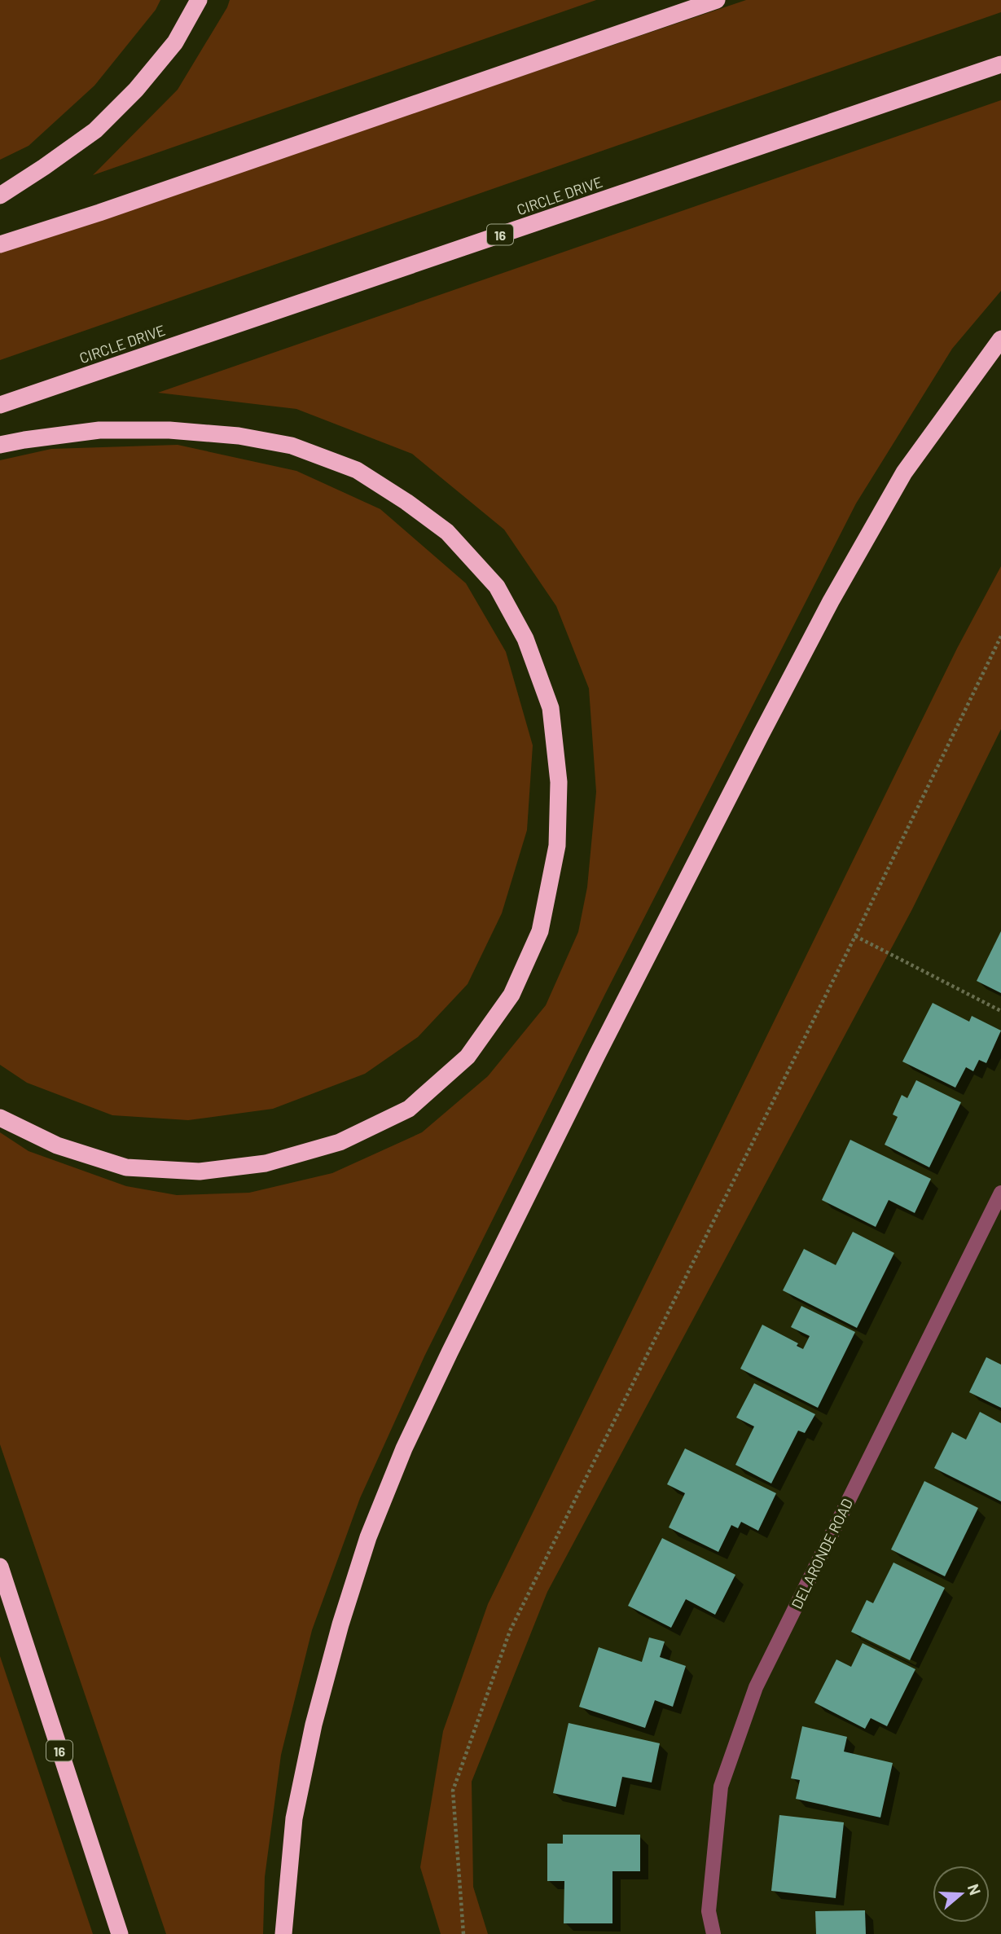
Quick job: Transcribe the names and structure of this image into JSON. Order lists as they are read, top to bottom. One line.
{"streets":{"highway":["CIRCLE DRIVE","16"],"street":["DELARONDE ROAD"]},"north":"right"}
